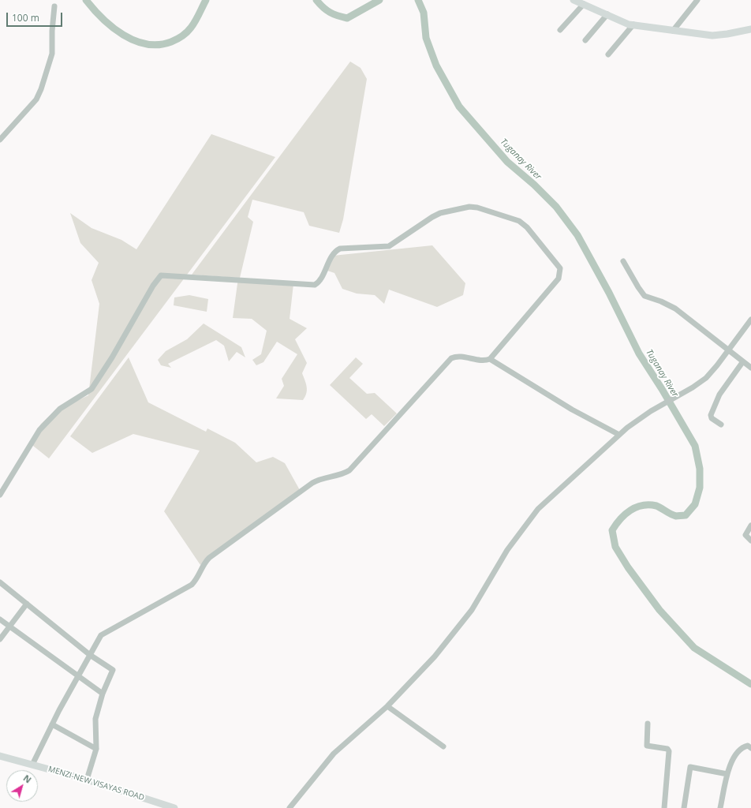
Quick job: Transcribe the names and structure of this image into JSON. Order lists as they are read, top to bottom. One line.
{"streets":{"main road":["MENZI-NEW VISAYAS ROAD"]},"water":["Tuganay River"],"scale_bar":"100 m","north":"top right"}
